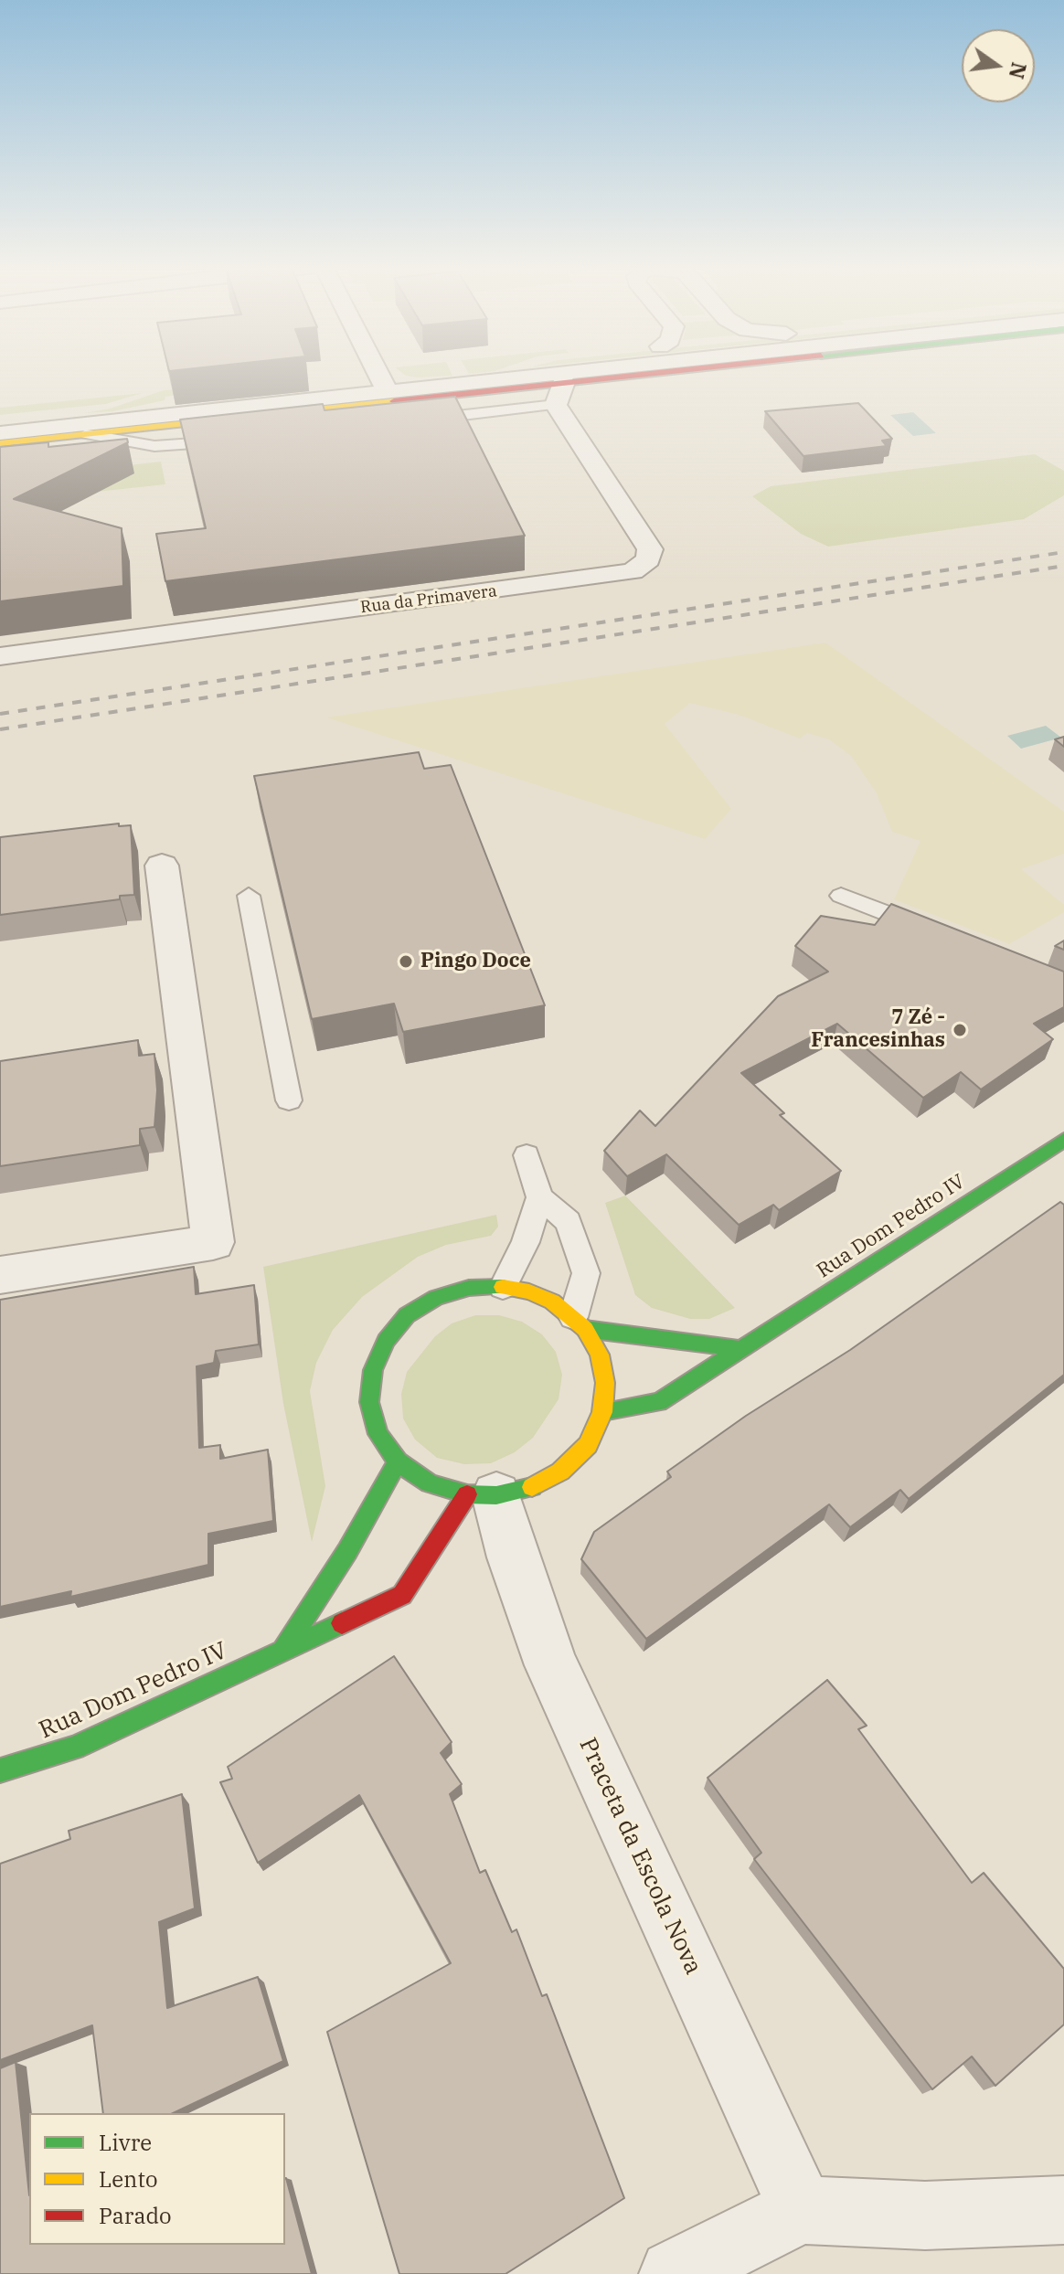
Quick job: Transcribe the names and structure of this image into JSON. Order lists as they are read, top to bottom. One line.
{"streets":{"street":["Rua da Primavera","Rua Dom Pedro IV","Praceta da Escola Nova"]},"crossings":[["Rua Dom Pedro IV","Praceta da Escola Nova"]],"places":["Pingo Doce","7 Zé - Francesinhas"],"legend":["Livre","Lento","Parado"],"north":"right"}
